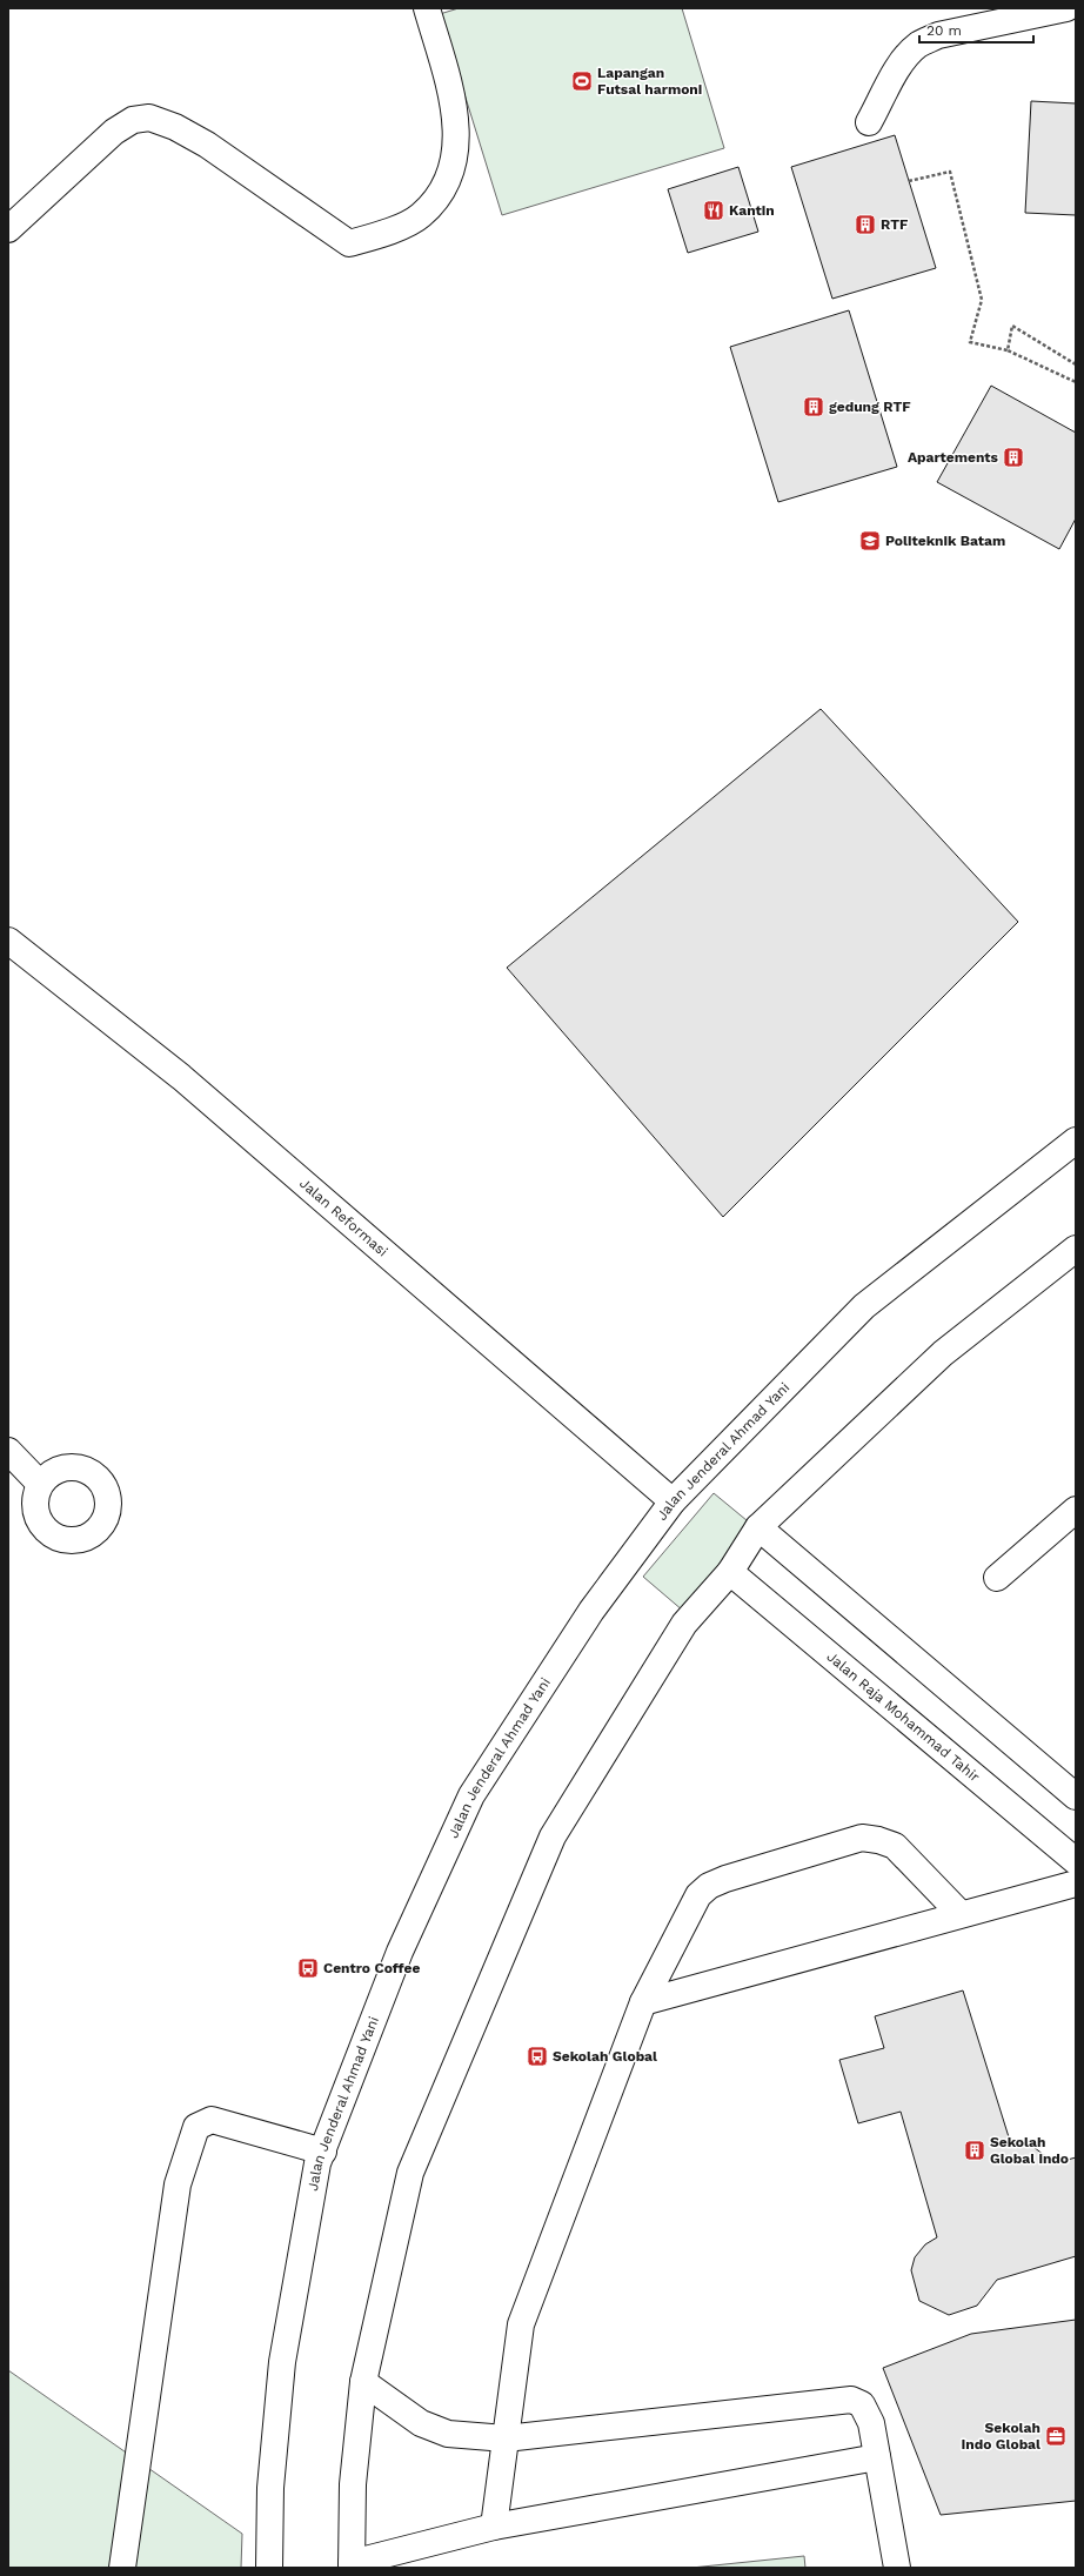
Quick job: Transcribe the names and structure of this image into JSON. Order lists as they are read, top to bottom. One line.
{"streets":{"main road":["Jalan Reformasi","Jalan Jenderal Ahmad Yani","Jalan Raja Mohammad Tahir"]},"crossings":[["Jalan Reformasi","Jalan Jenderal Ahmad Yani"]],"places":{"sports":["Lapangan Futsal harmoni"],"restaurant":["Kantin"],"building":["RTF","gedung RTF","Apartements","Sekolah Global indo"],"school or university":["Politeknik Batam"],"bus stop":["Centro Coffee","Sekolah Global"],"office":["Sekolah Indo Global"]},"scale_bar":"20 m"}
